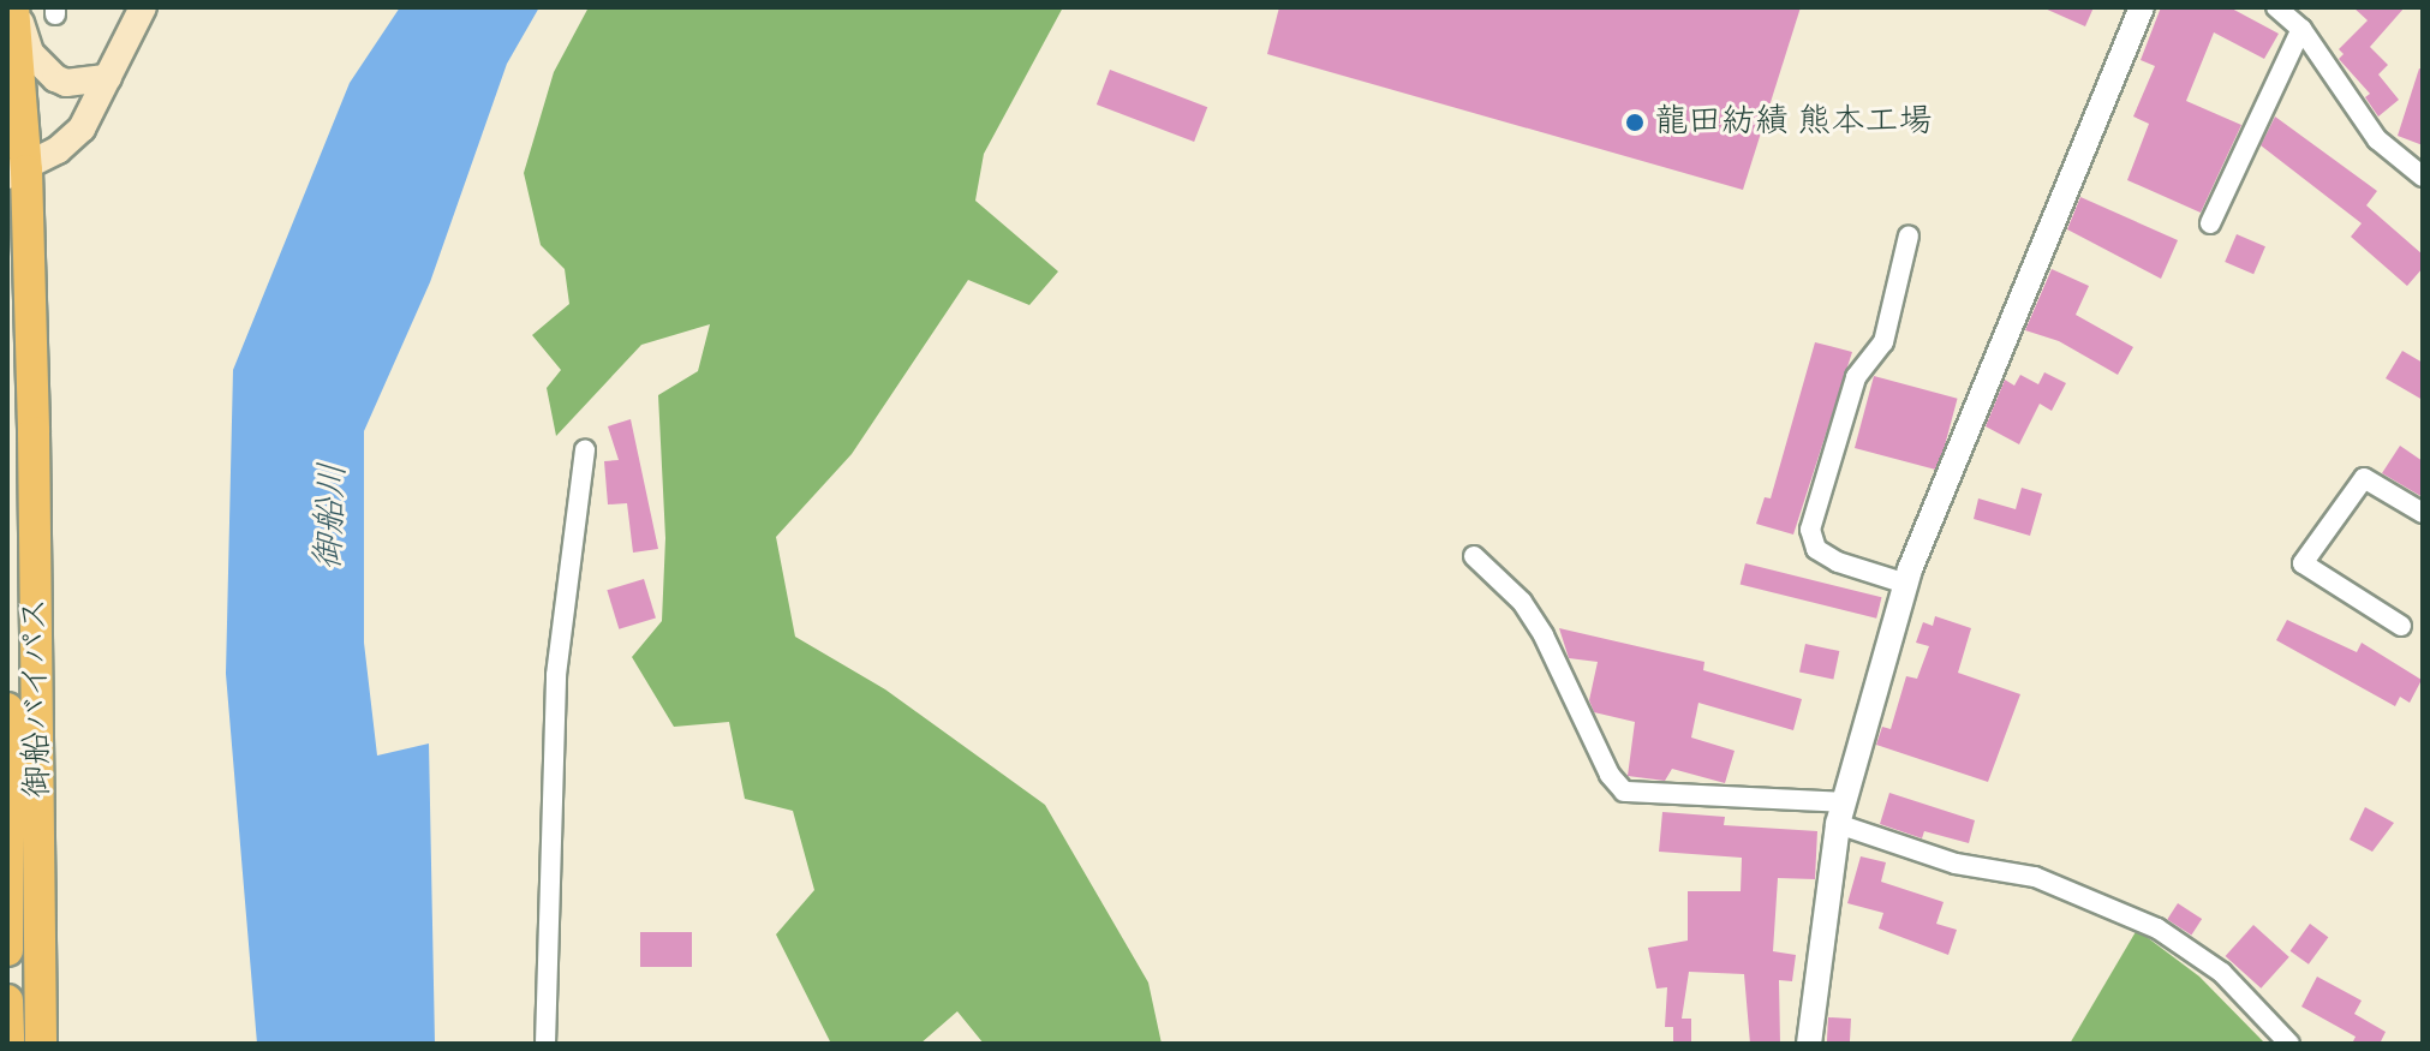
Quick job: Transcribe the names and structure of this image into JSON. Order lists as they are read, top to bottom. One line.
{"streets":{"highway":["御船バイパス"]},"water":["御船川"],"places":["龍田紡績 熊本工場"]}
